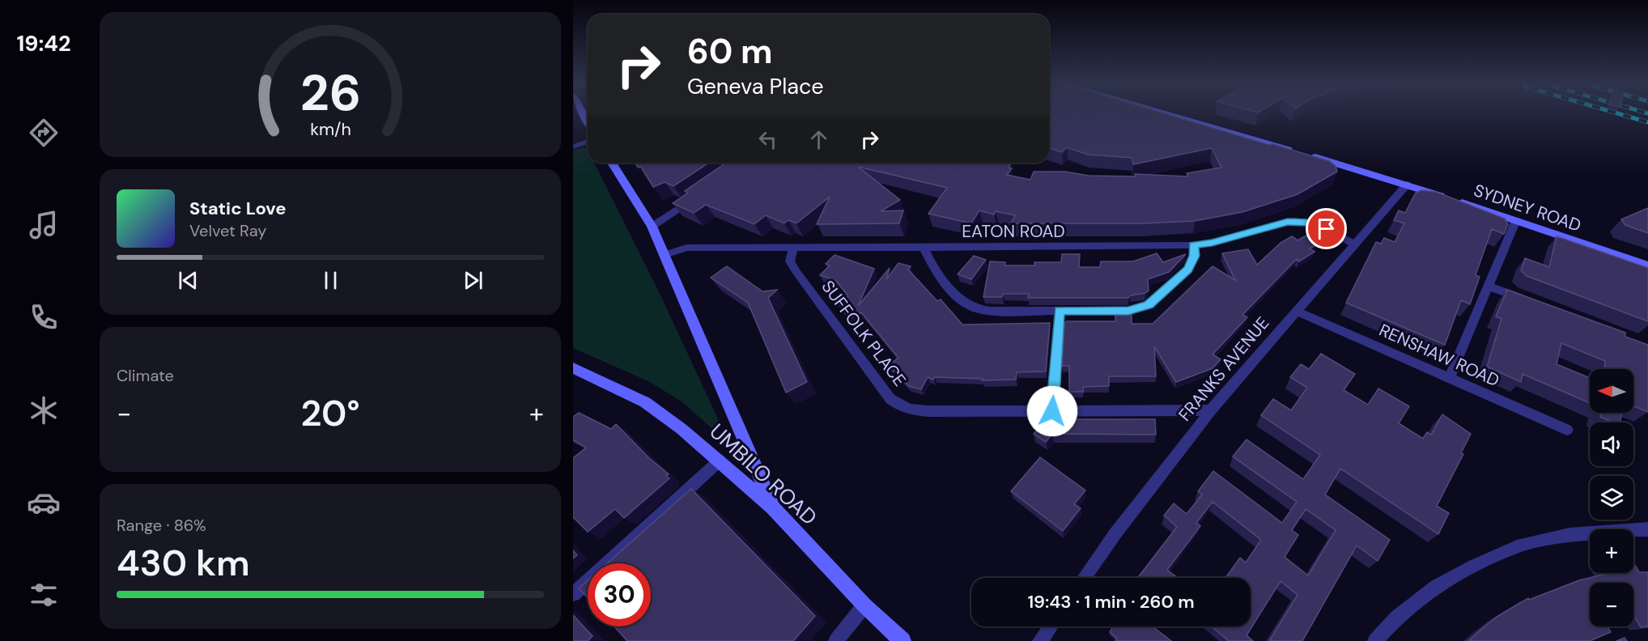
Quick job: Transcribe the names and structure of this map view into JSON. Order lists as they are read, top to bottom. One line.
{"streets":{"main road":["SYDNEY ROAD","UMBILO ROAD"],"street":["EATON ROAD","SUFFOLK PLACE","RENSHAW ROAD","FRANKS AVENUE"]},"crossings":[["SYDNEY ROAD","FRANKS AVENUE"],["EATON ROAD","SUFFOLK PLACE"],["EATON ROAD","FRANKS AVENUE"],["SUFFOLK PLACE","FRANKS AVENUE"],["RENSHAW ROAD","FRANKS AVENUE"]],"north":"left","page":{"tabs":"19:42","turn":["60 m","Geneva Place"],"song":["Static Love","Velvet Ray"],"tile":["Climate",["Range · 86%","430 km"]],"map_buttons":["+","−"],"heat":["−","20°","+"],"limit":"30","trip":"19:43 · 1 min · 260 m","gauge":["26","km/h"]}}
